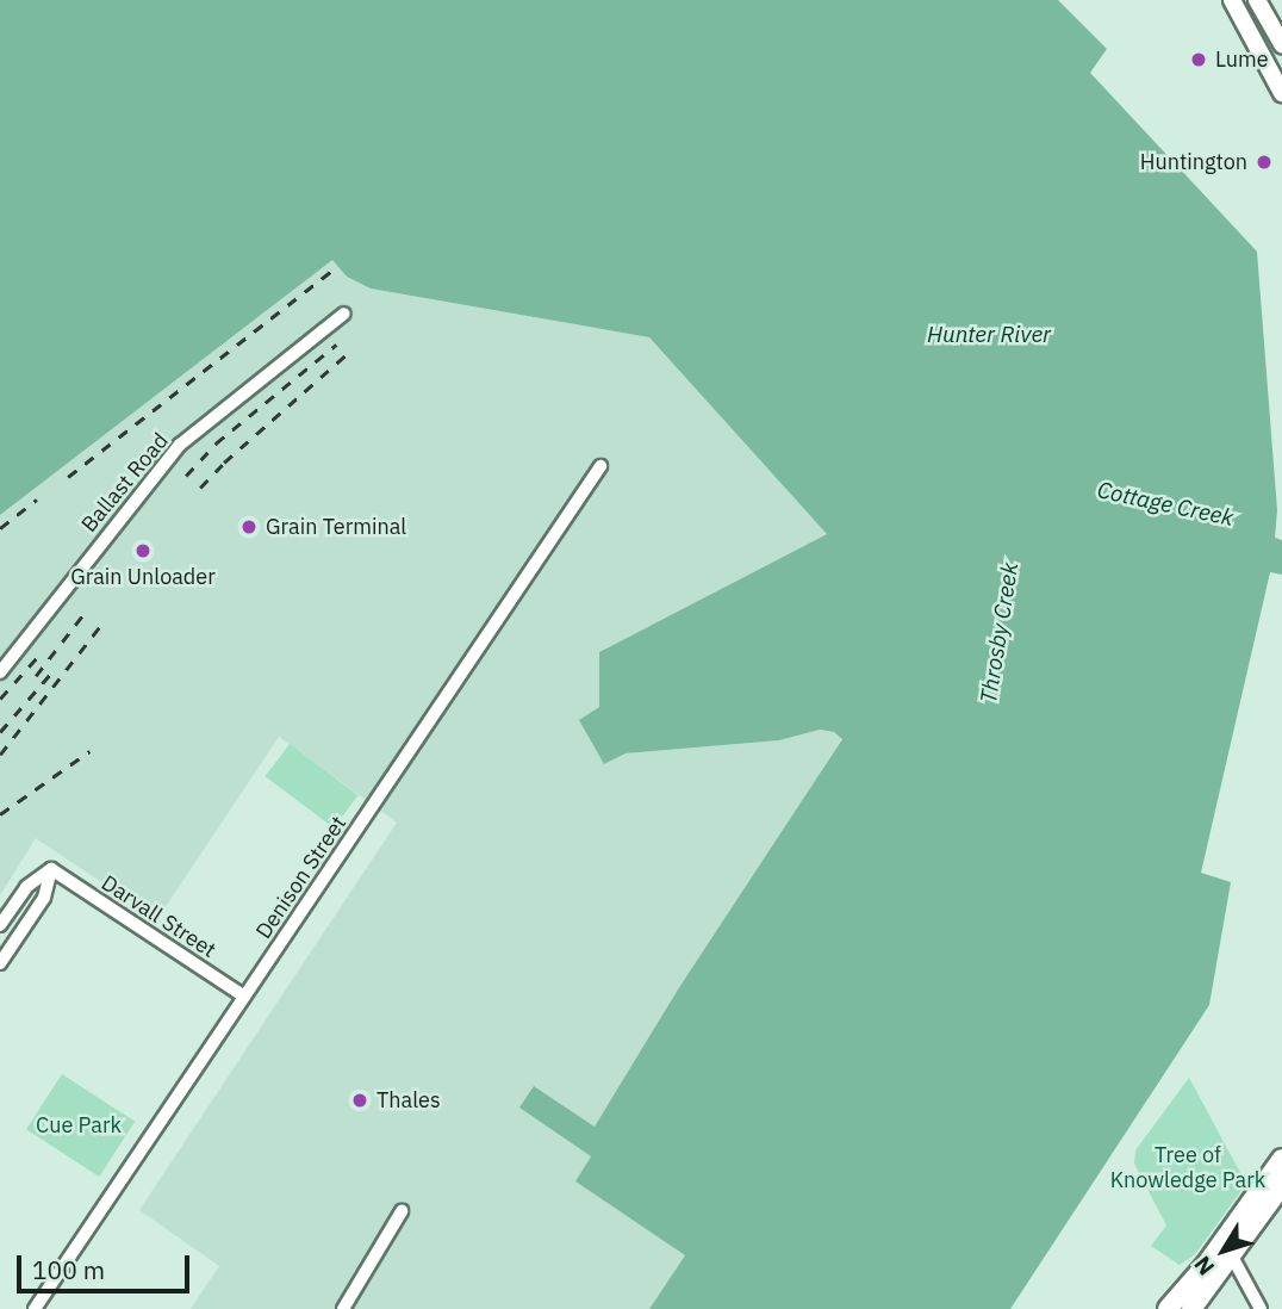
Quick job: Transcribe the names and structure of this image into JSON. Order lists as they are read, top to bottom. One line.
{"streets":{"street":["Ballast Road","Denison Street","Darvall Street"]},"crossings":[["Denison Street","Darvall Street"]],"water":["Hunter River","Cottage Creek","Throsby Creek"],"parks":["Cue Park","Tree of Knowledge Park"],"places":["Lume","Huntington","Grain Terminal","Grain Unloader","Thales"],"scale_bar":"100 m","north":"bottom left"}
